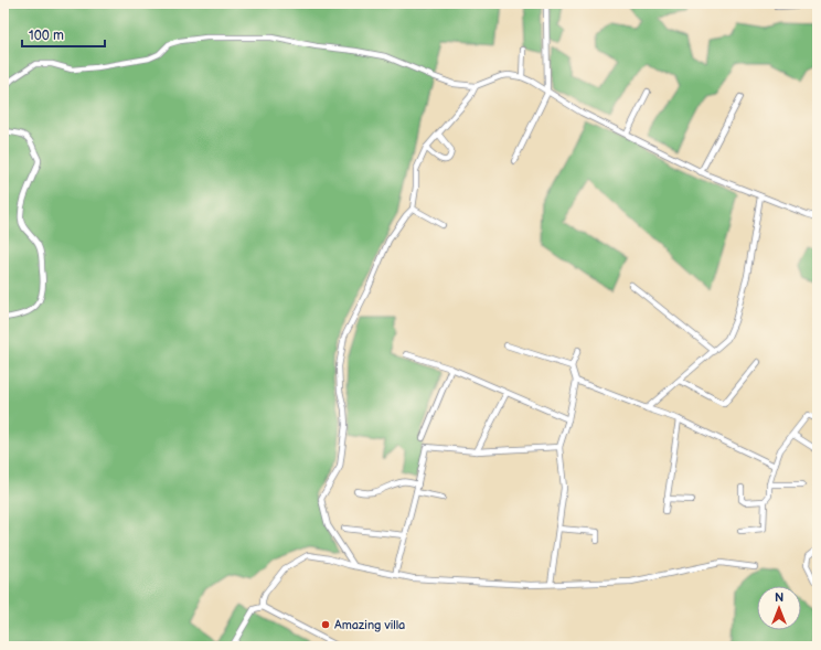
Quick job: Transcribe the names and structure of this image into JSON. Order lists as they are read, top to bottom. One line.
{"places":["Amazing villa"],"scale_bar":"100 m","north":"top"}
